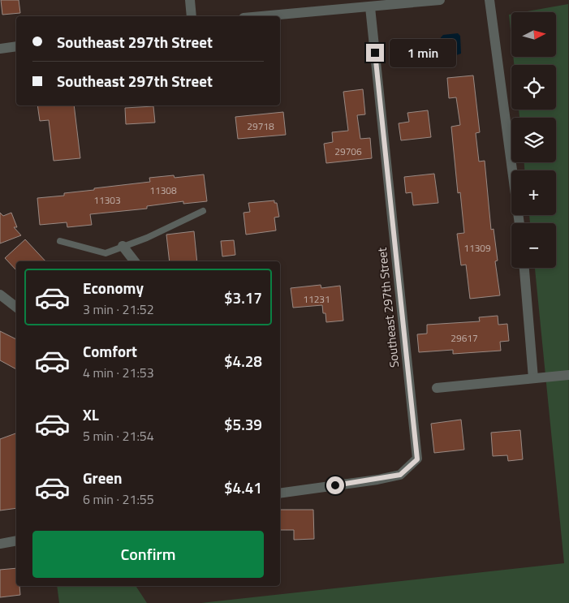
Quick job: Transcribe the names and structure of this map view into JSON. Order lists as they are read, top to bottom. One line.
{"streets":{"street":["Southeast 297th Street"]},"house_numbers":["29718","29706","11308","11303","11309","11231","29617"],"north":"right","page":{"map_buttons":["+","−"],"banner":["Southeast 297th Street","Southeast 297th Street"],"bubble":"1 min","list":[{"name":"Economy","note":"3 min · 21:52","value":"$3.17"},{"name":"Comfort","note":"4 min · 21:53","value":"$4.28"},{"name":"XL","note":"5 min · 21:54","value":"$5.39"},{"name":"Green","note":"6 min · 21:55","value":"$4.41"}],"buttons":"Confirm"}}
